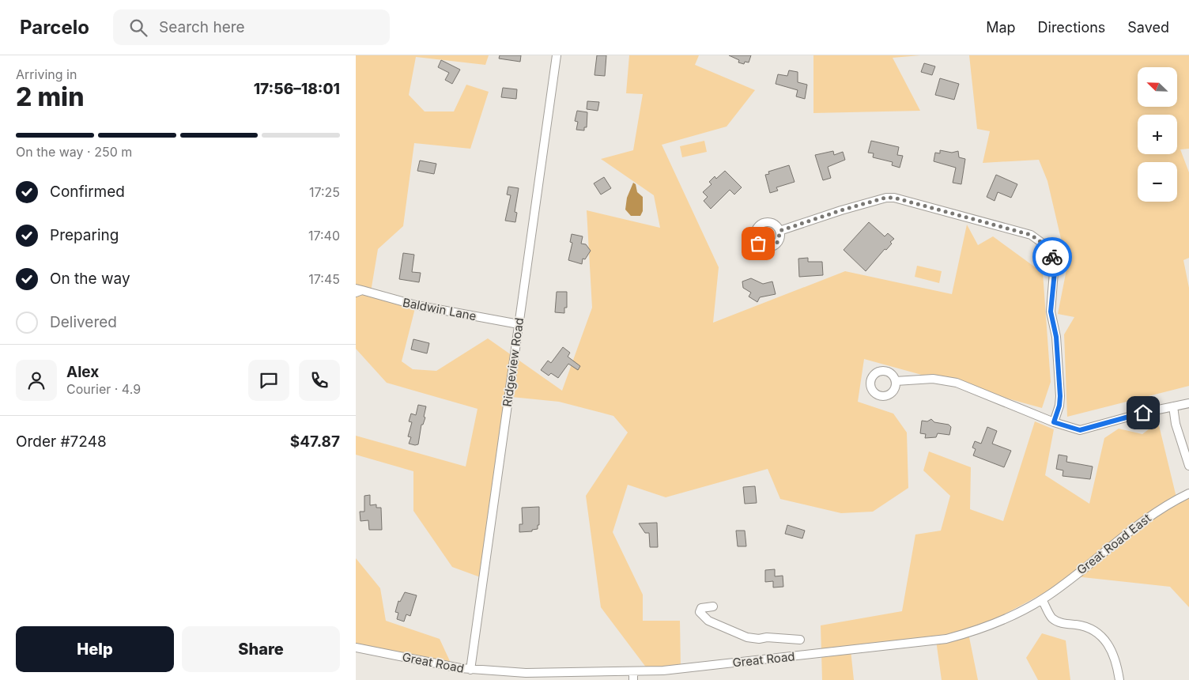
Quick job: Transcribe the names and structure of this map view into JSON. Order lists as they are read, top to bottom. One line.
{"streets":{"street":["Baldwin Lane","Ridgeview Road","Great Road East","Great Road"]},"crossings":[["Baldwin Lane","Ridgeview Road"],["Ridgeview Road","Great Road"],["Great Road East","Great Road"]],"north":"top left","page":{"header":"Parcelo","search":"Search here","nav":["Map","Directions","Saved"],"heading":["2 min","Arriving in","17:56–18:01"],"panel":["Alex","Courier · 4.9","Order #7248","$47.87"],"map_buttons":["+","−"],"bar":"On the way · 250 m","list":[["Confirmed","17:25"],["Preparing","17:40"],["On the way","17:45"],"Delivered"],"buttons":["Help","Share"]}}
